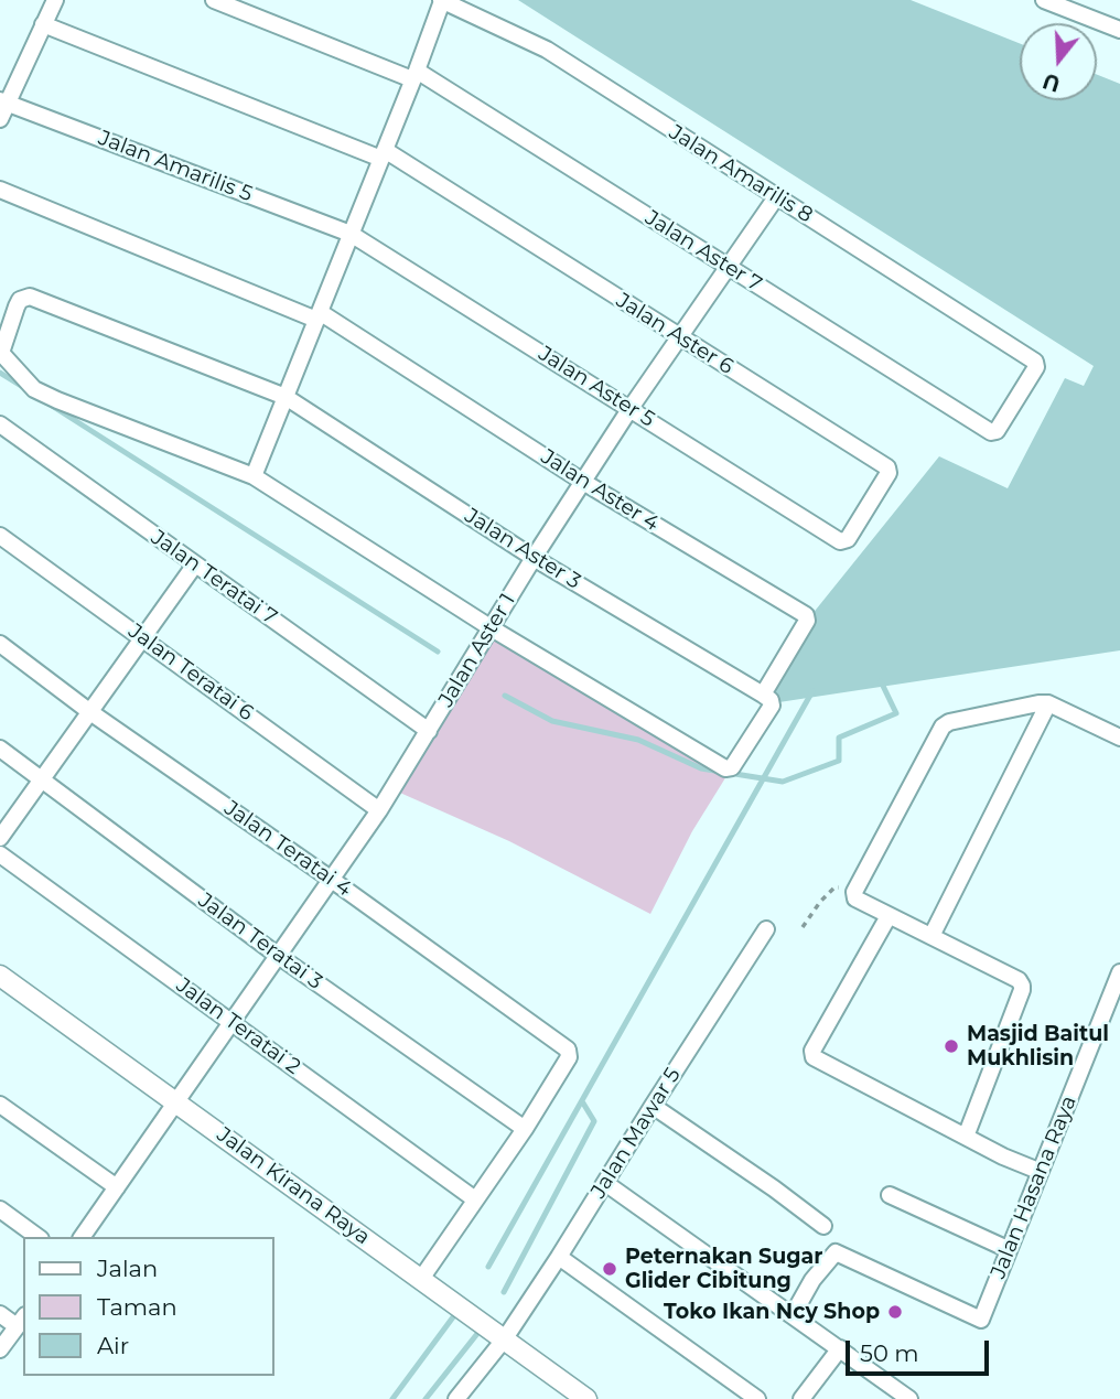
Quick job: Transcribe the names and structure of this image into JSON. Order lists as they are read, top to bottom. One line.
{"streets":{"street":["Jalan Amarilis 5","Jalan Amarilis 8","Jalan Aster 7","Jalan Aster 6","Jalan Aster 5","Jalan Aster 4","Jalan Aster 3","Jalan Teratai 7","Jalan Aster 1","Jalan Teratai 6","Jalan Teratai 4","Jalan Teratai 3","Jalan Teratai 2","Jalan Mawar 5","Jalan Kirana Raya","Jalan Hasana Raya"]},"crossings":[["Jalan Amarilis 5","Jalan Aster 5"],["Jalan Amarilis 8","Jalan Aster 7"],["Jalan Amarilis 8","Jalan Aster 1"],["Jalan Aster 7","Jalan Aster 1"],["Jalan Aster 6","Jalan Aster 5"],["Jalan Aster 6","Jalan Aster 1"],["Jalan Aster 5","Jalan Aster 1"],["Jalan Aster 4","Jalan Aster 3"],["Jalan Aster 4","Jalan Aster 1"],["Jalan Aster 3","Jalan Aster 1"],["Jalan Teratai 7","Jalan Aster 1"],["Jalan Aster 1","Jalan Teratai 6"],["Jalan Aster 1","Jalan Teratai 4"],["Jalan Aster 1","Jalan Teratai 3"],["Jalan Aster 1","Jalan Teratai 2"],["Jalan Aster 1","Jalan Kirana Raya"],["Jalan Teratai 4","Jalan Teratai 3"],["Jalan Mawar 5","Jalan Kirana Raya"]],"places":["Masjid Baitul Mukhlisin","Peternakan Sugar Glider Cibitung","Toko Ikan Ncy Shop"],"legend":["Jalan","Taman","Air"],"scale_bar":"50 m","north":"bottom"}
